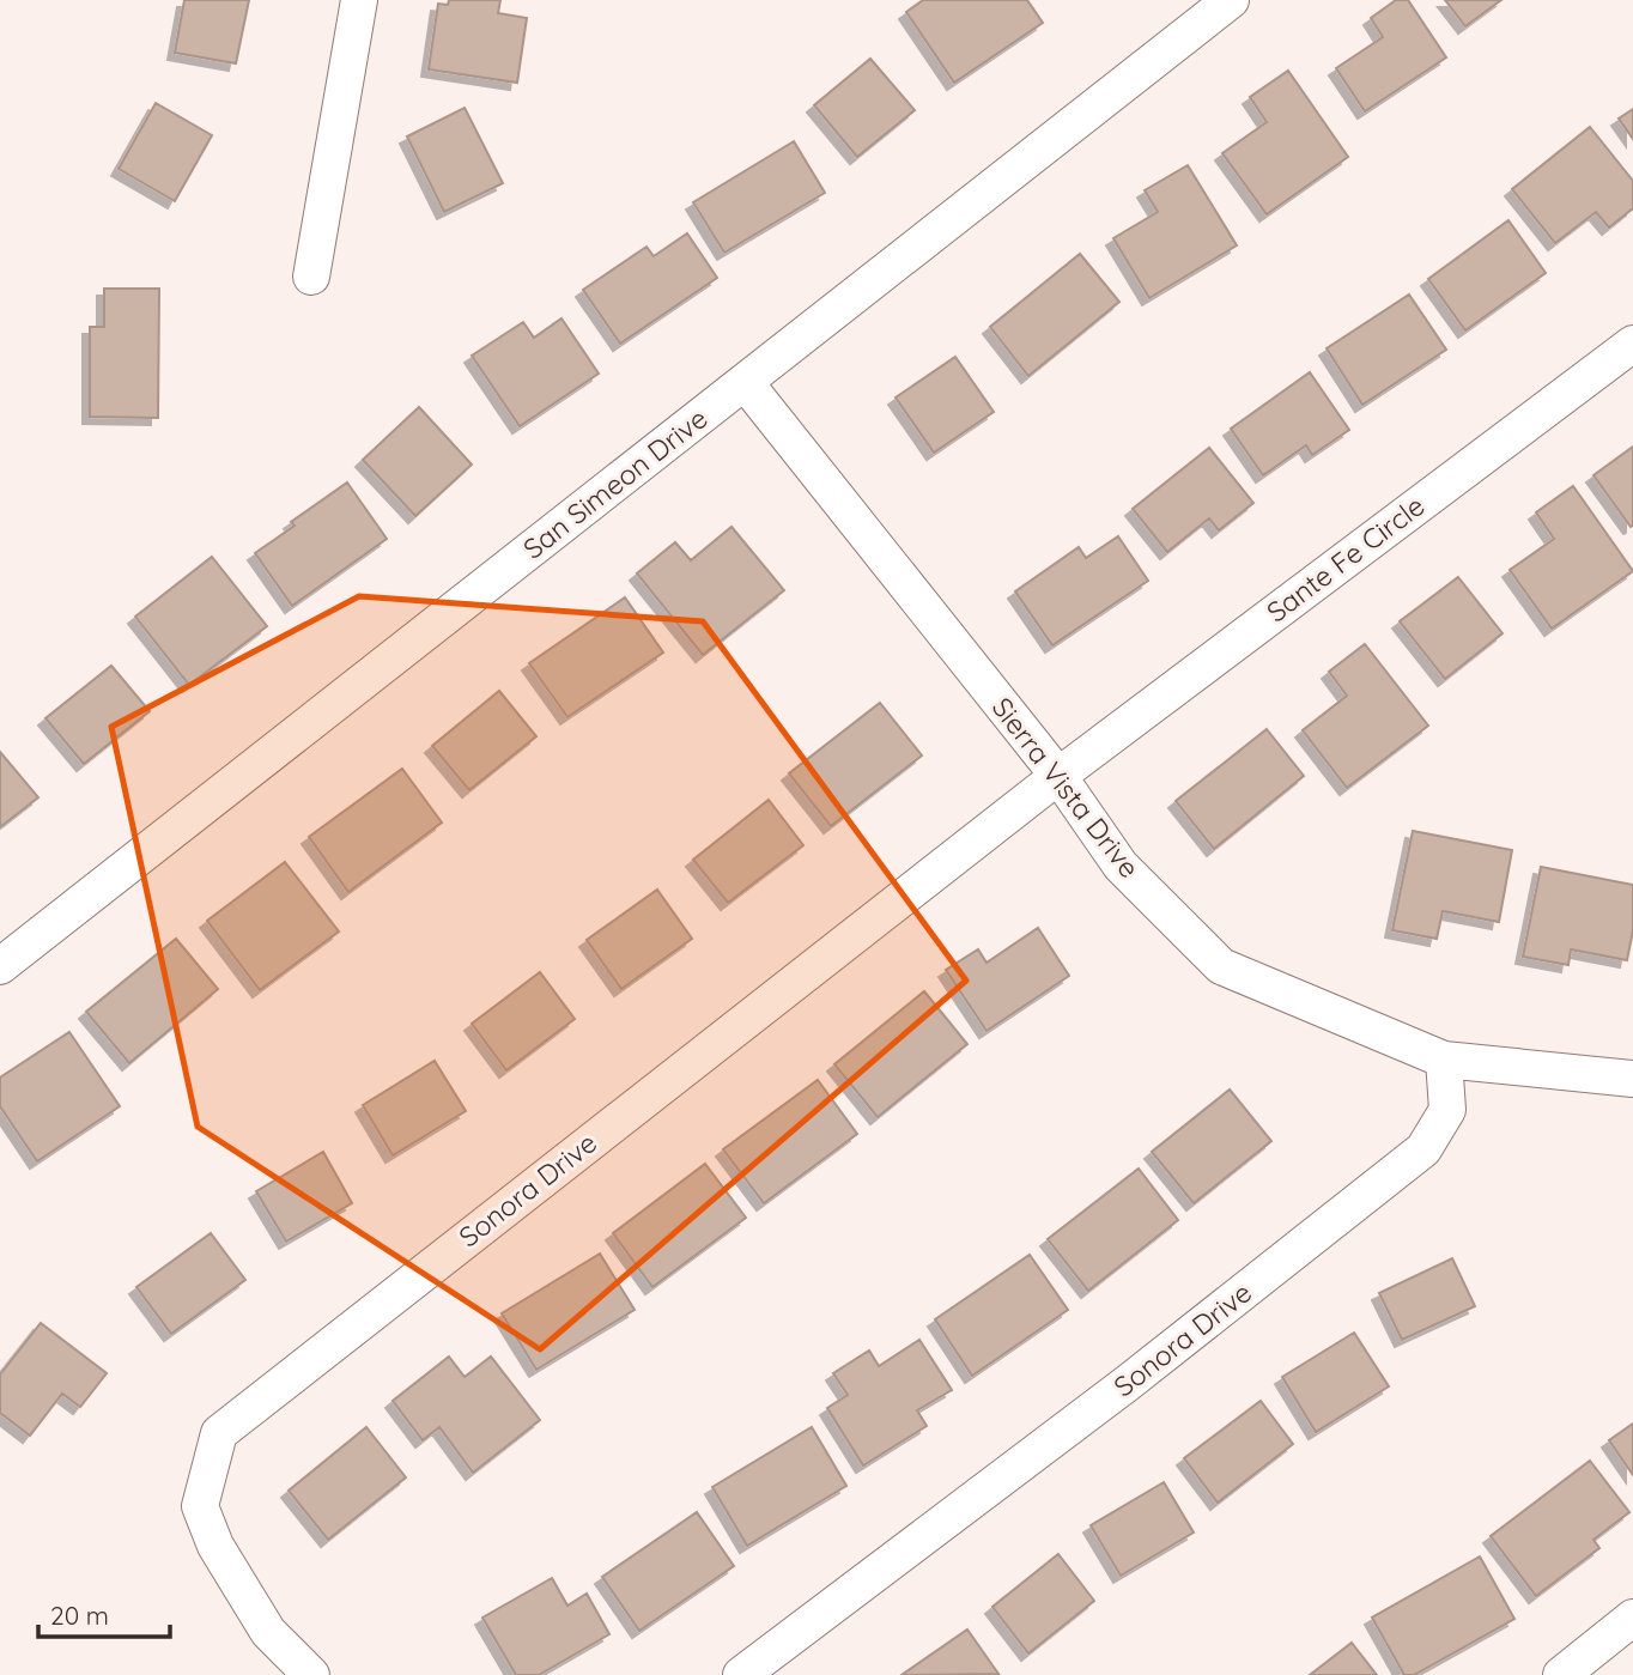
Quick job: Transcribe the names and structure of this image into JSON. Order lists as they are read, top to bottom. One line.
{"streets":{"street":["San Simeon Drive","Sante Fe Circle","Sierra Vista Drive","Sonora Drive"]},"crossings":[["San Simeon Drive","Sierra Vista Drive"],["Sante Fe Circle","Sierra Vista Drive"],["Sante Fe Circle","Sonora Drive"],["Sierra Vista Drive","Sonora Drive"]],"scale_bar":"20 m"}
